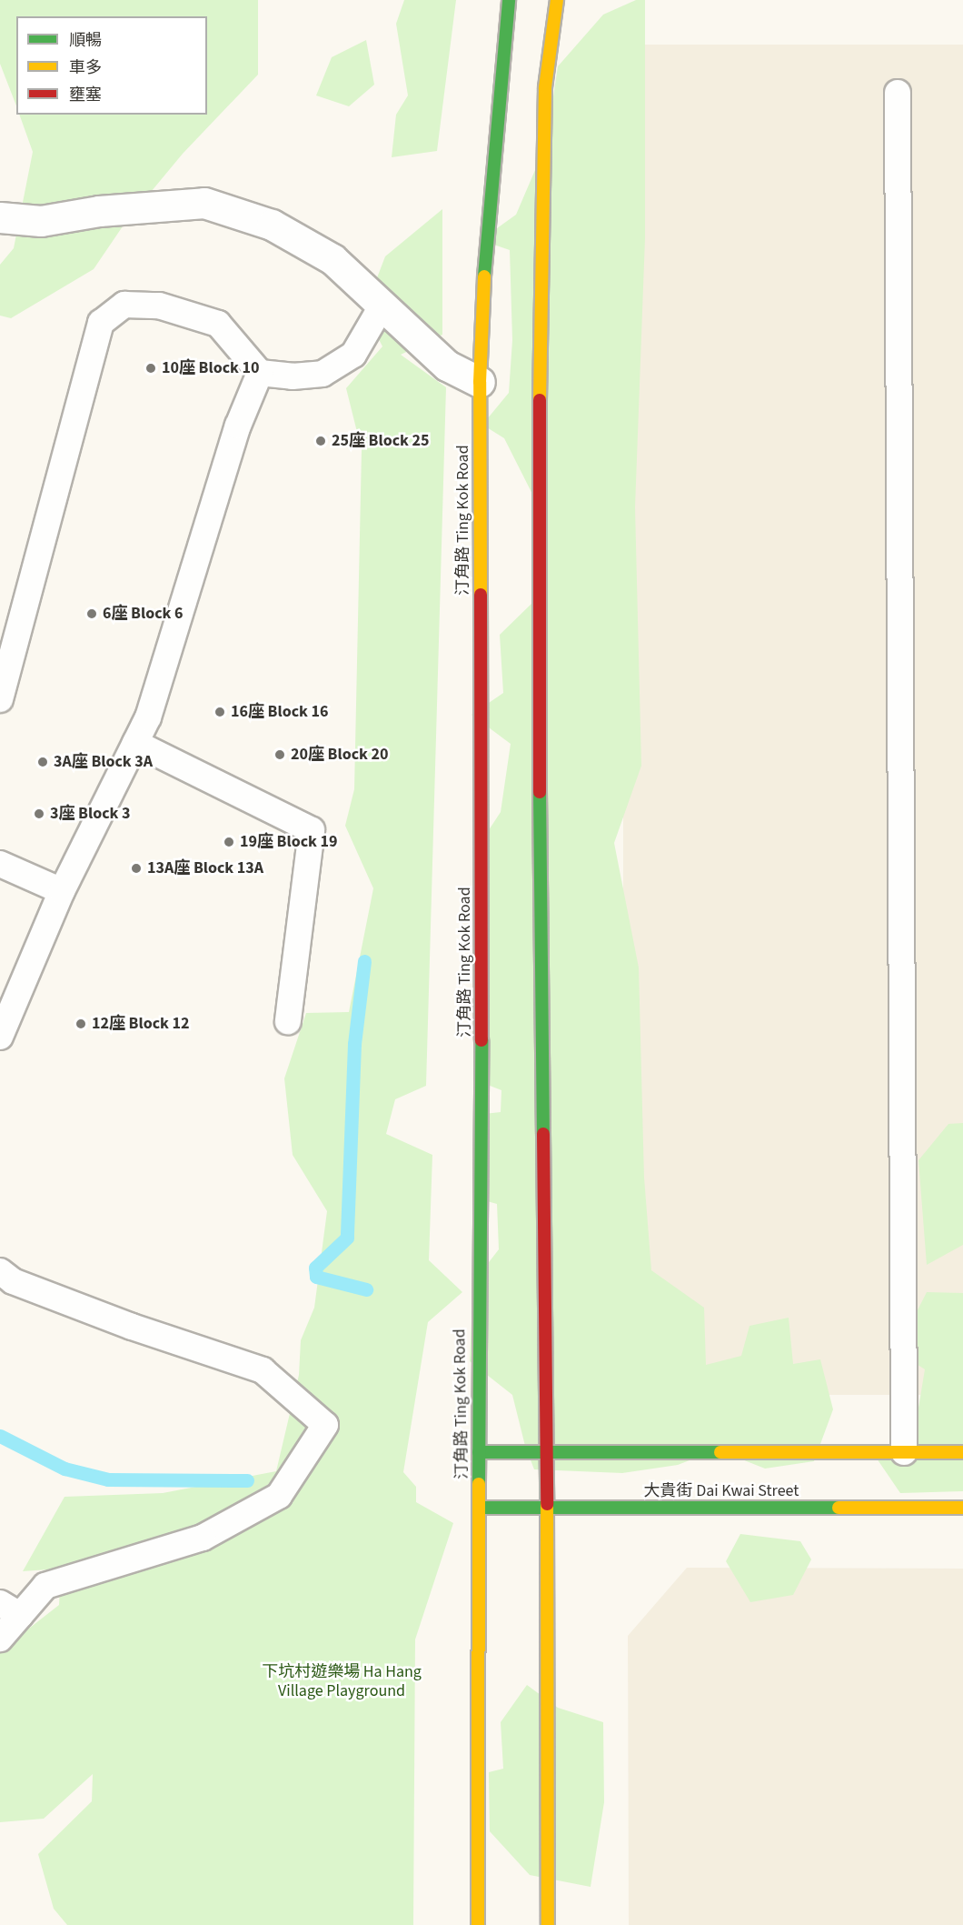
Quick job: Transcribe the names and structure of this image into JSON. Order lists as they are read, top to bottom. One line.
{"streets":{"main road":["汀角路 Ting Kok Road","大貴街 Dai Kwai Street"]},"crossings":[["汀角路 Ting Kok Road","大貴街 Dai Kwai Street"]],"parks":["下坑村遊樂場 Ha Hang Village Playground"],"places":["10座 Block 10","25座 Block 25","6座 Block 6","16座 Block 16","20座 Block 20","3A座 Block 3A","3座 Block 3","19座 Block 19","13A座 Block 13A","12座 Block 12"],"legend":["順暢","車多","壅塞"]}
